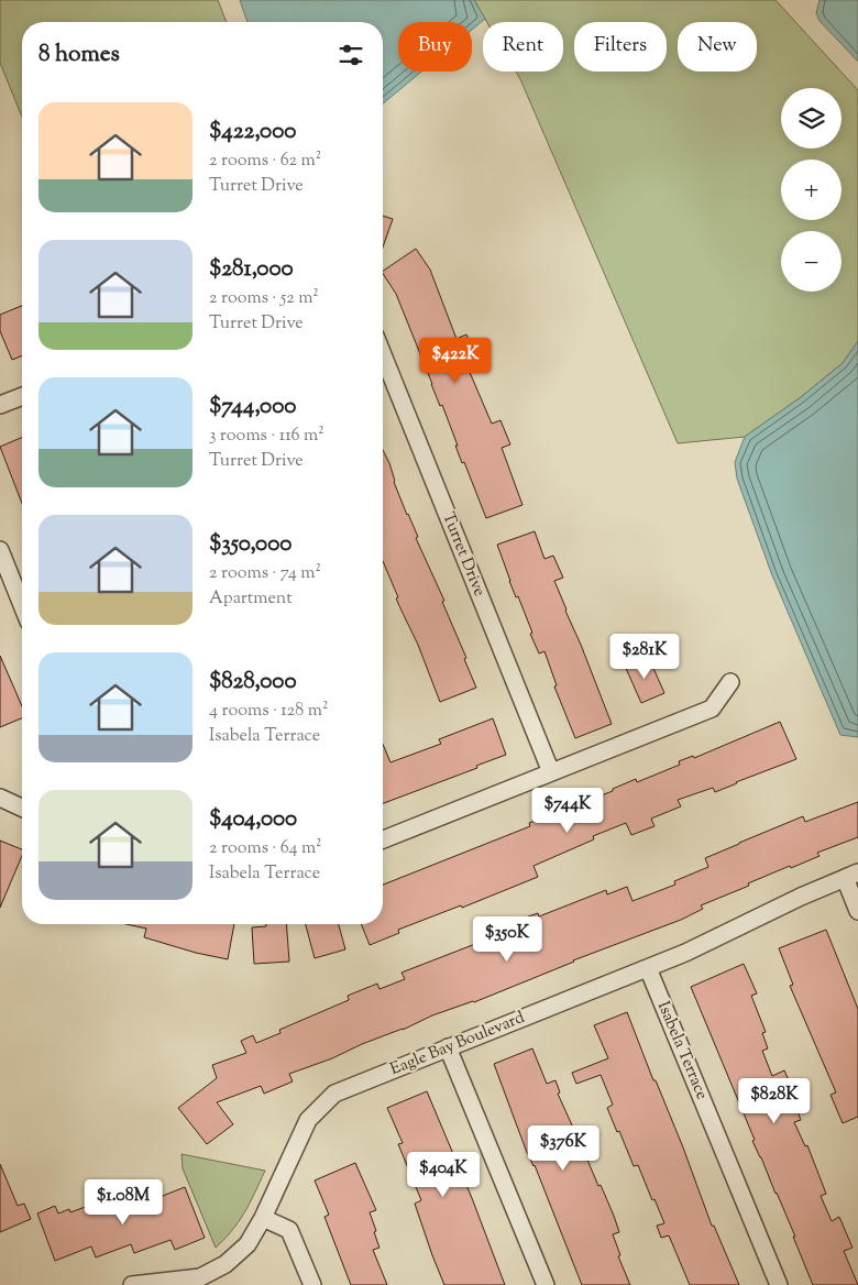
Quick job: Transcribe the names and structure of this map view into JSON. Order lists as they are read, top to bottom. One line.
{"streets":{"street":["Turret Drive","Eagle Bay Boulevard","Isabela Terrace"]},"crossings":[["Eagle Bay Boulevard","Isabela Terrace"]],"page":{"chip":["Buy","Rent","Filters","New"],"heading":"8 homes","map_buttons":["+","−"],"list":[{"name":"$422,000","note":"2 rooms · 62 m² · Turret Drive"},{"name":"$281,000","note":"2 rooms · 52 m² · Turret Drive"},{"name":"$744,000","note":"3 rooms · 116 m² · Turret Drive"},{"name":"$350,000","note":"2 rooms · 74 m² · Apartment"},{"name":"$828,000","note":"4 rooms · 128 m² · Isabela Terrace"},{"name":"$404,000","note":"2 rooms · 64 m² · Isabela Terrace"}],"price":["$422K","$281K","$744K","$350K","$828K","$376K","$404K","$1.08M"]}}
